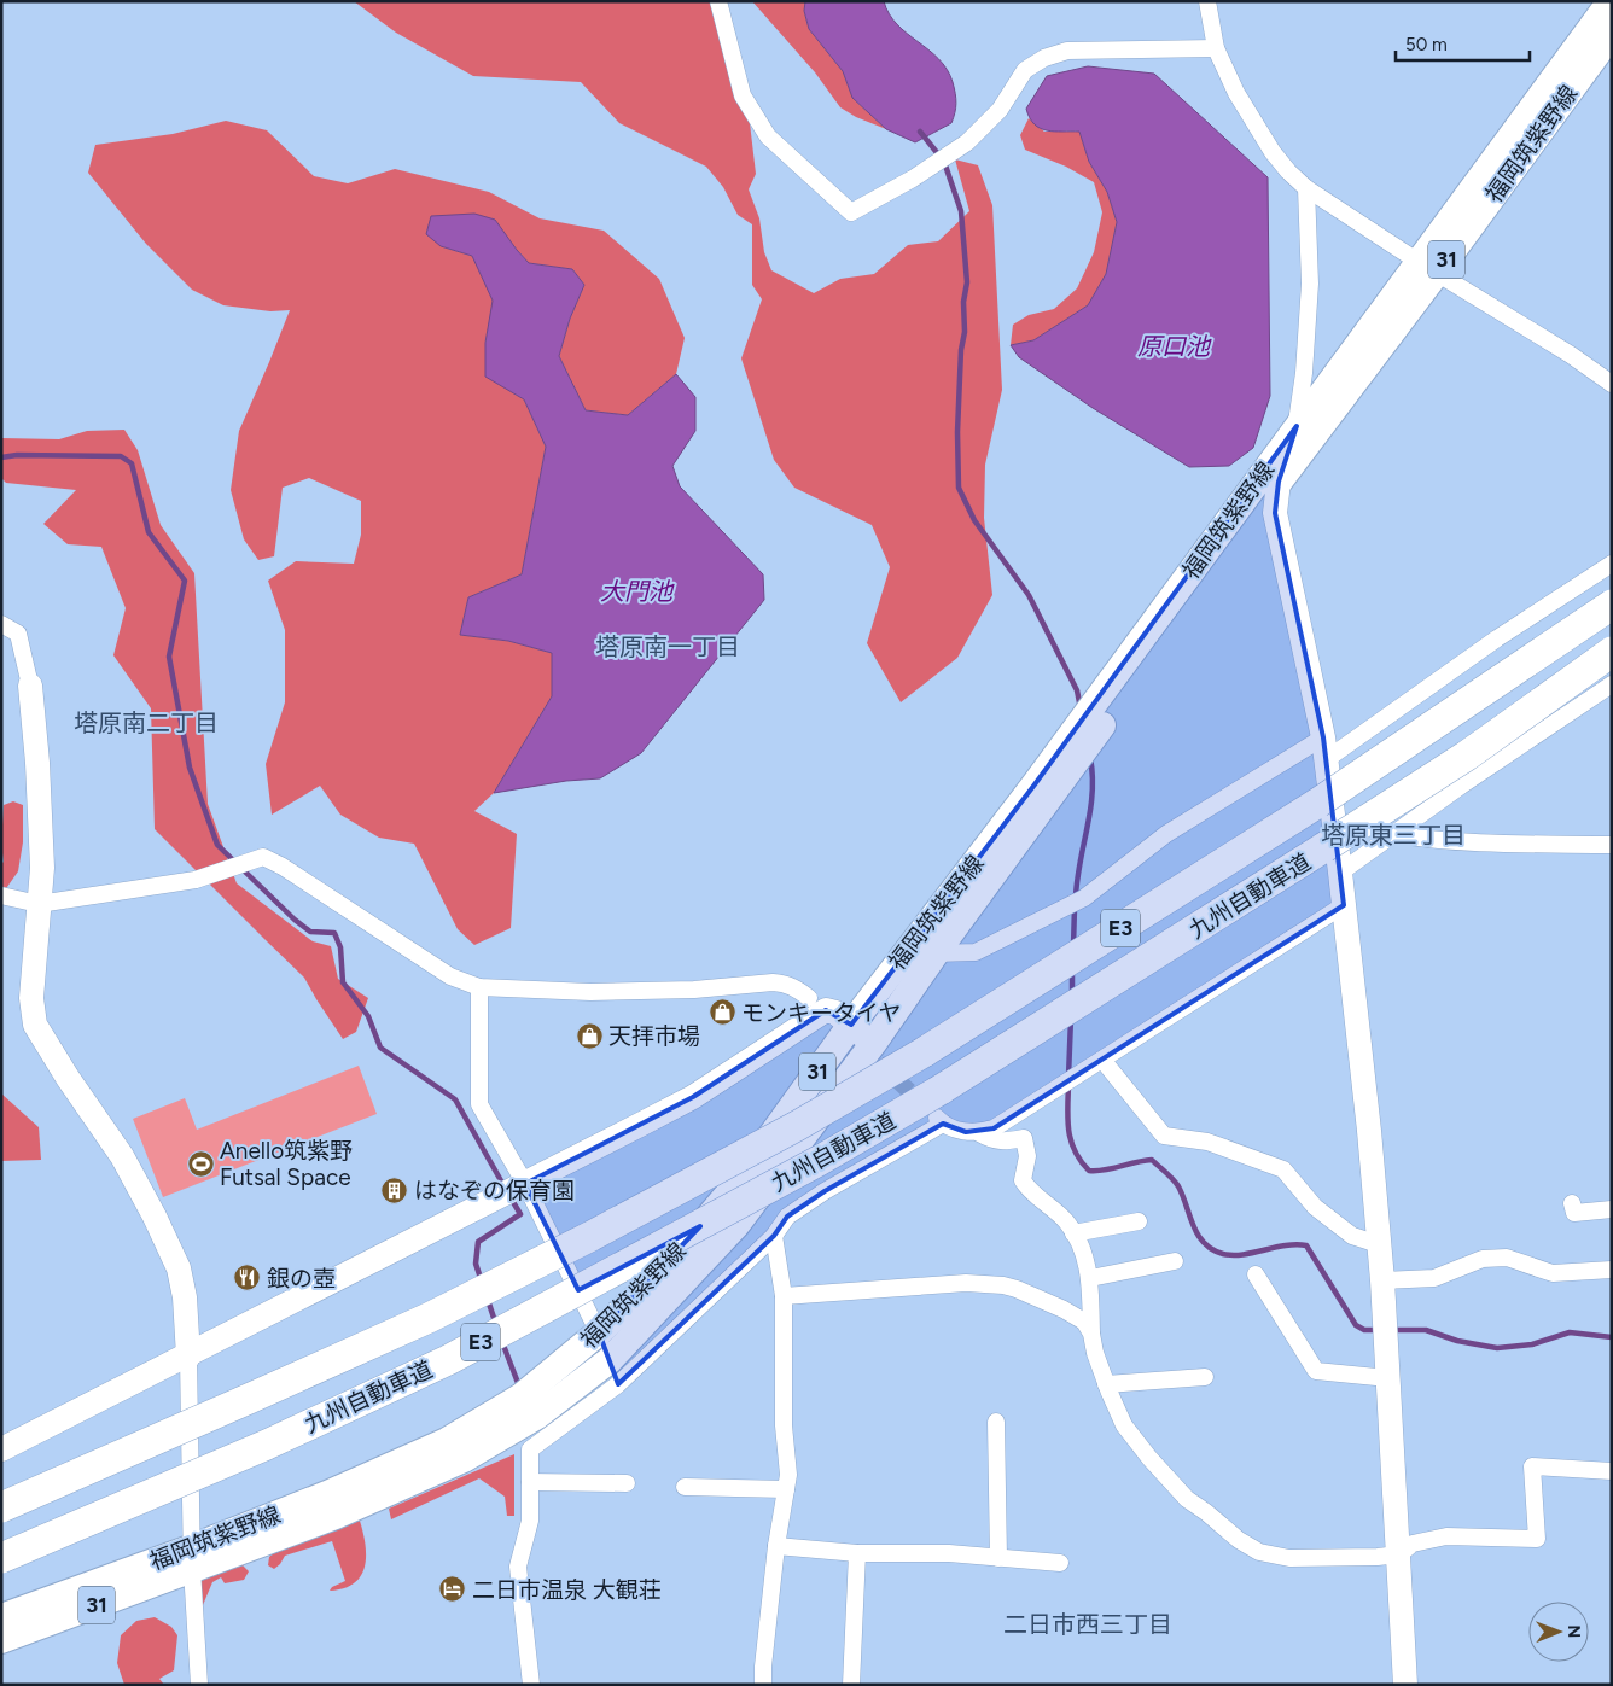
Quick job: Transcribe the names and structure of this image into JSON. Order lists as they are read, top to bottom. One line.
{"streets":{"highway":["九州自動車道","E3"],"main road":["福岡筑紫野線","31"]},"districts":["塔原南一丁目","塔原南二丁目","塔原東三丁目","二日市西三丁目"],"water":["原口池","大門池"],"places":{"shop":["モンキータイヤ","天拝市場"],"sports":["Anello筑紫野 Futsal Space"],"building":["はなぞの保育園"],"restaurant":["銀の壺"],"hotel":["二日市温泉 大観荘"]},"scale_bar":"50 m","north":"right"}
